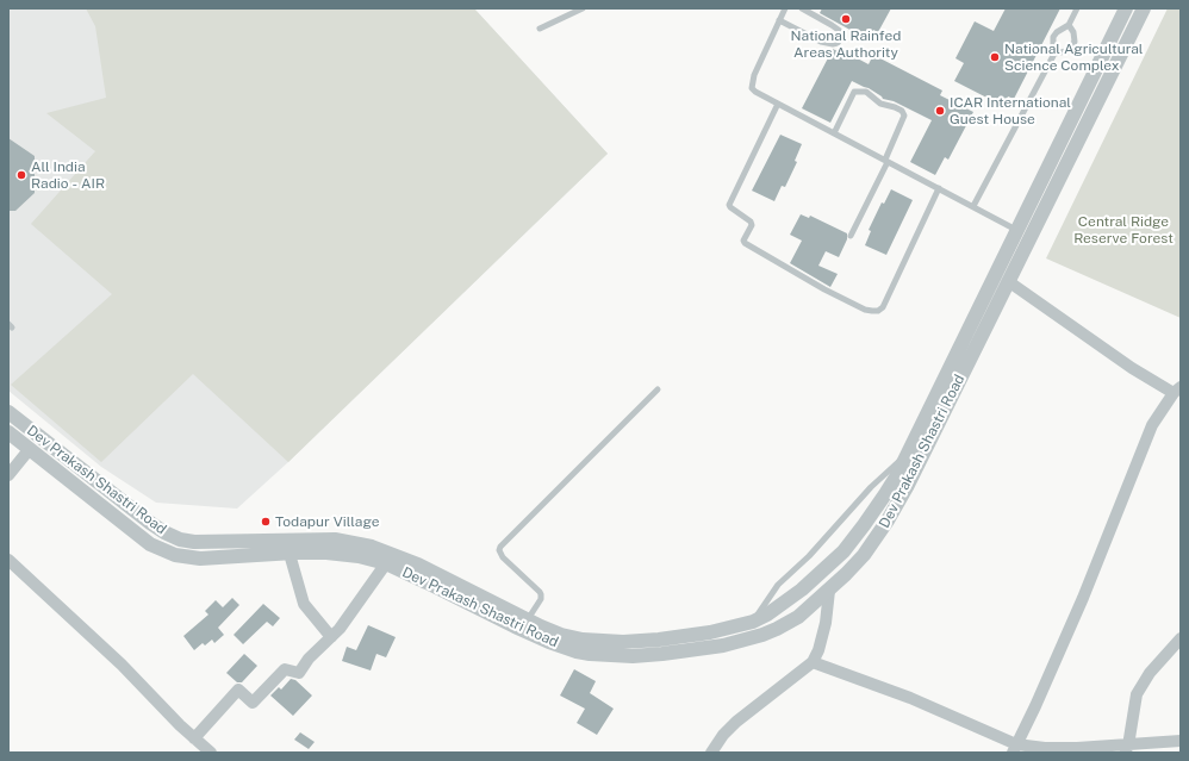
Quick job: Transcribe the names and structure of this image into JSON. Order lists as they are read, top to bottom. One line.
{"streets":{"street":["Dev Prakash Shastri Road"]},"parks":["Central Ridge Reserve Forest"],"places":["National Rainfed Areas Authority","National Agricultural Science Complex","ICAR International Guest House","All India Radio - AIR","Todapur Village"]}
